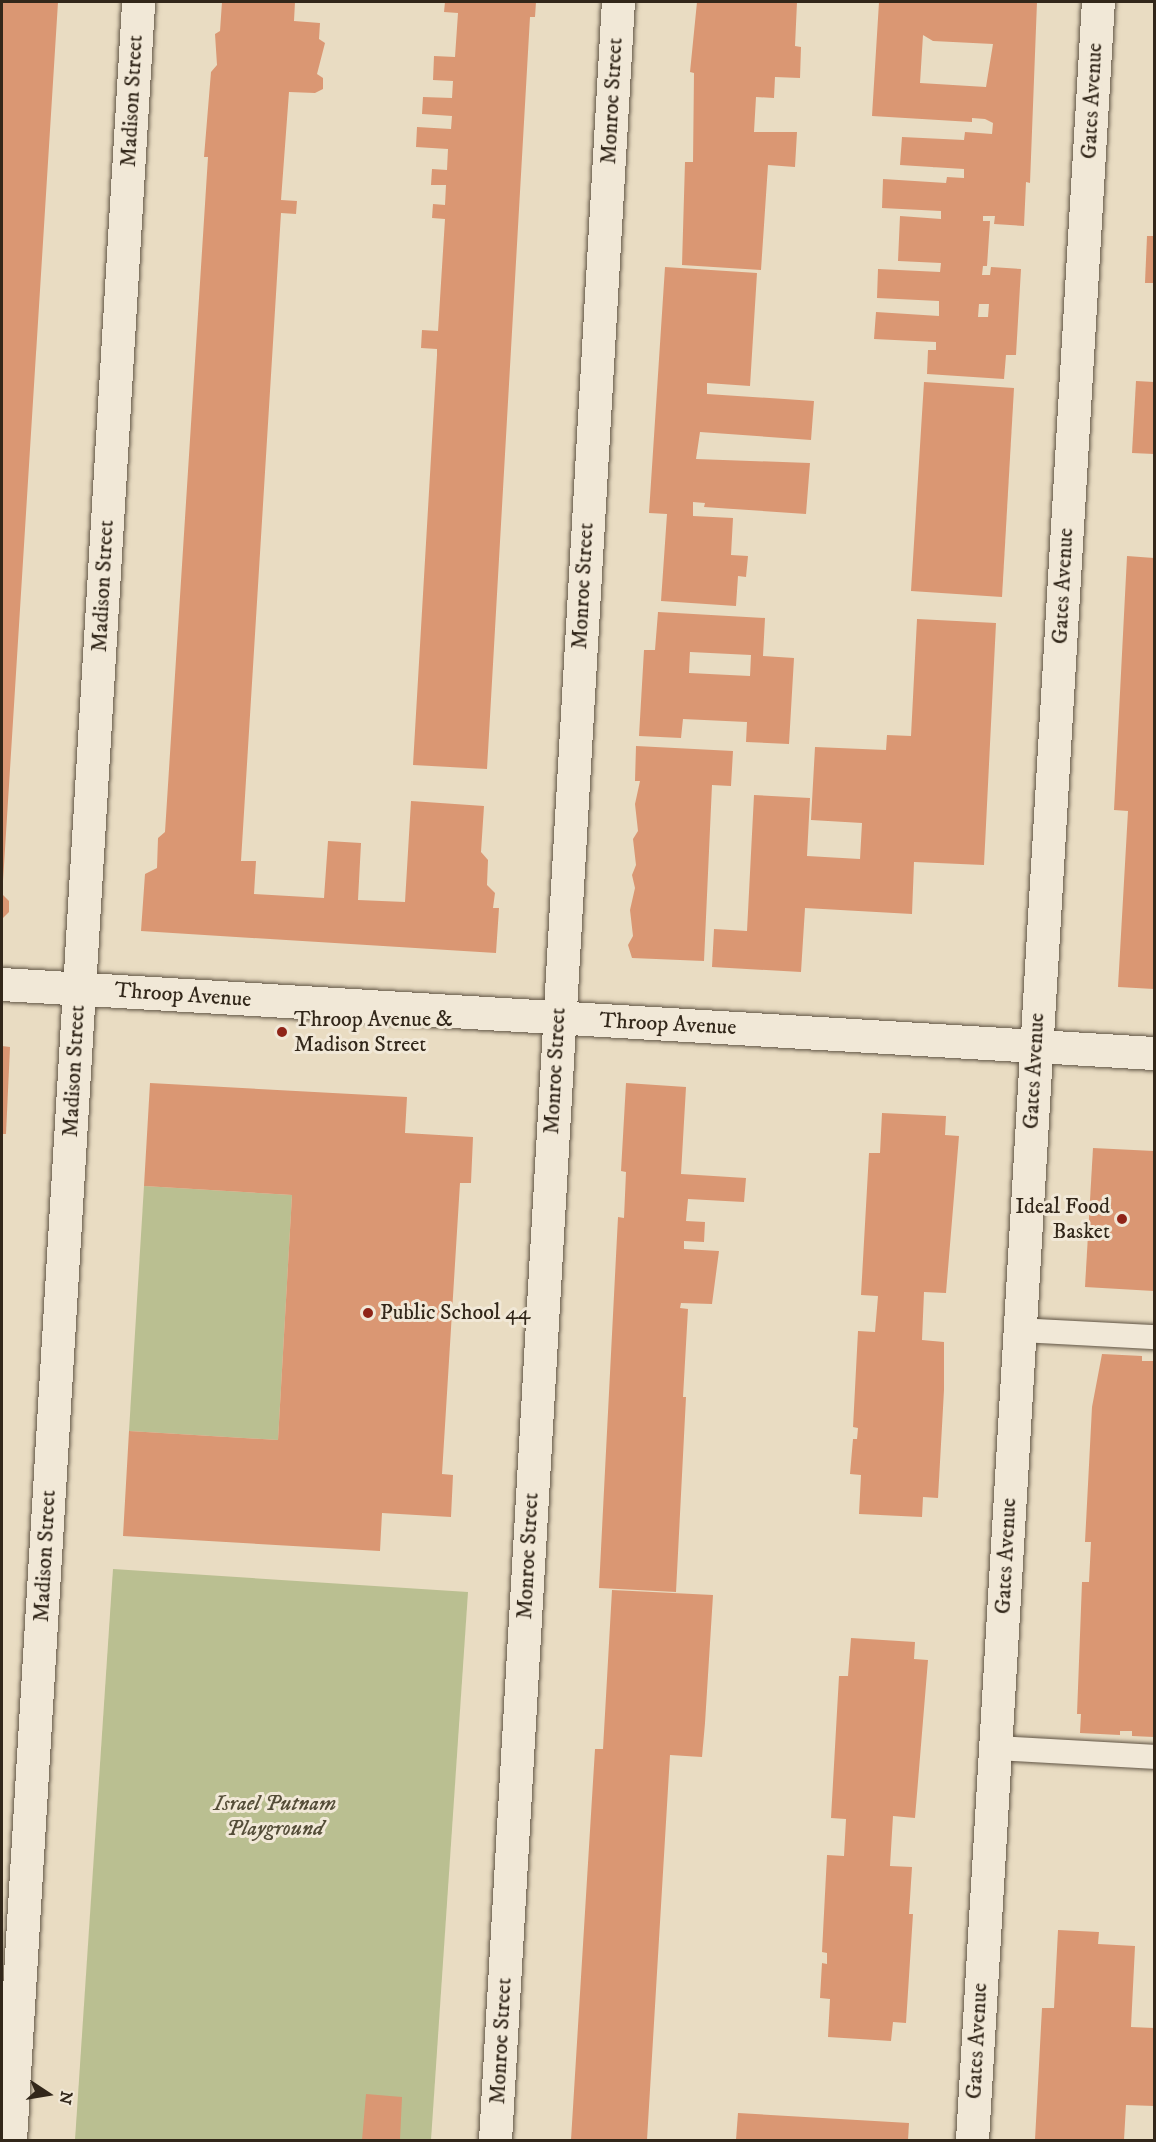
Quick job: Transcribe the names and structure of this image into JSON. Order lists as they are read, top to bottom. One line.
{"streets":{"street":["Madison Street","Monroe Street","Gates Avenue","Throop Avenue"]},"crossings":[["Madison Street","Throop Avenue"],["Monroe Street","Throop Avenue"],["Gates Avenue","Throop Avenue"]],"parks":["Israel Putnam Playground"],"places":["Throop Avenue & Madison Street","Ideal Food Basket","Public School 44"],"north":"right"}
